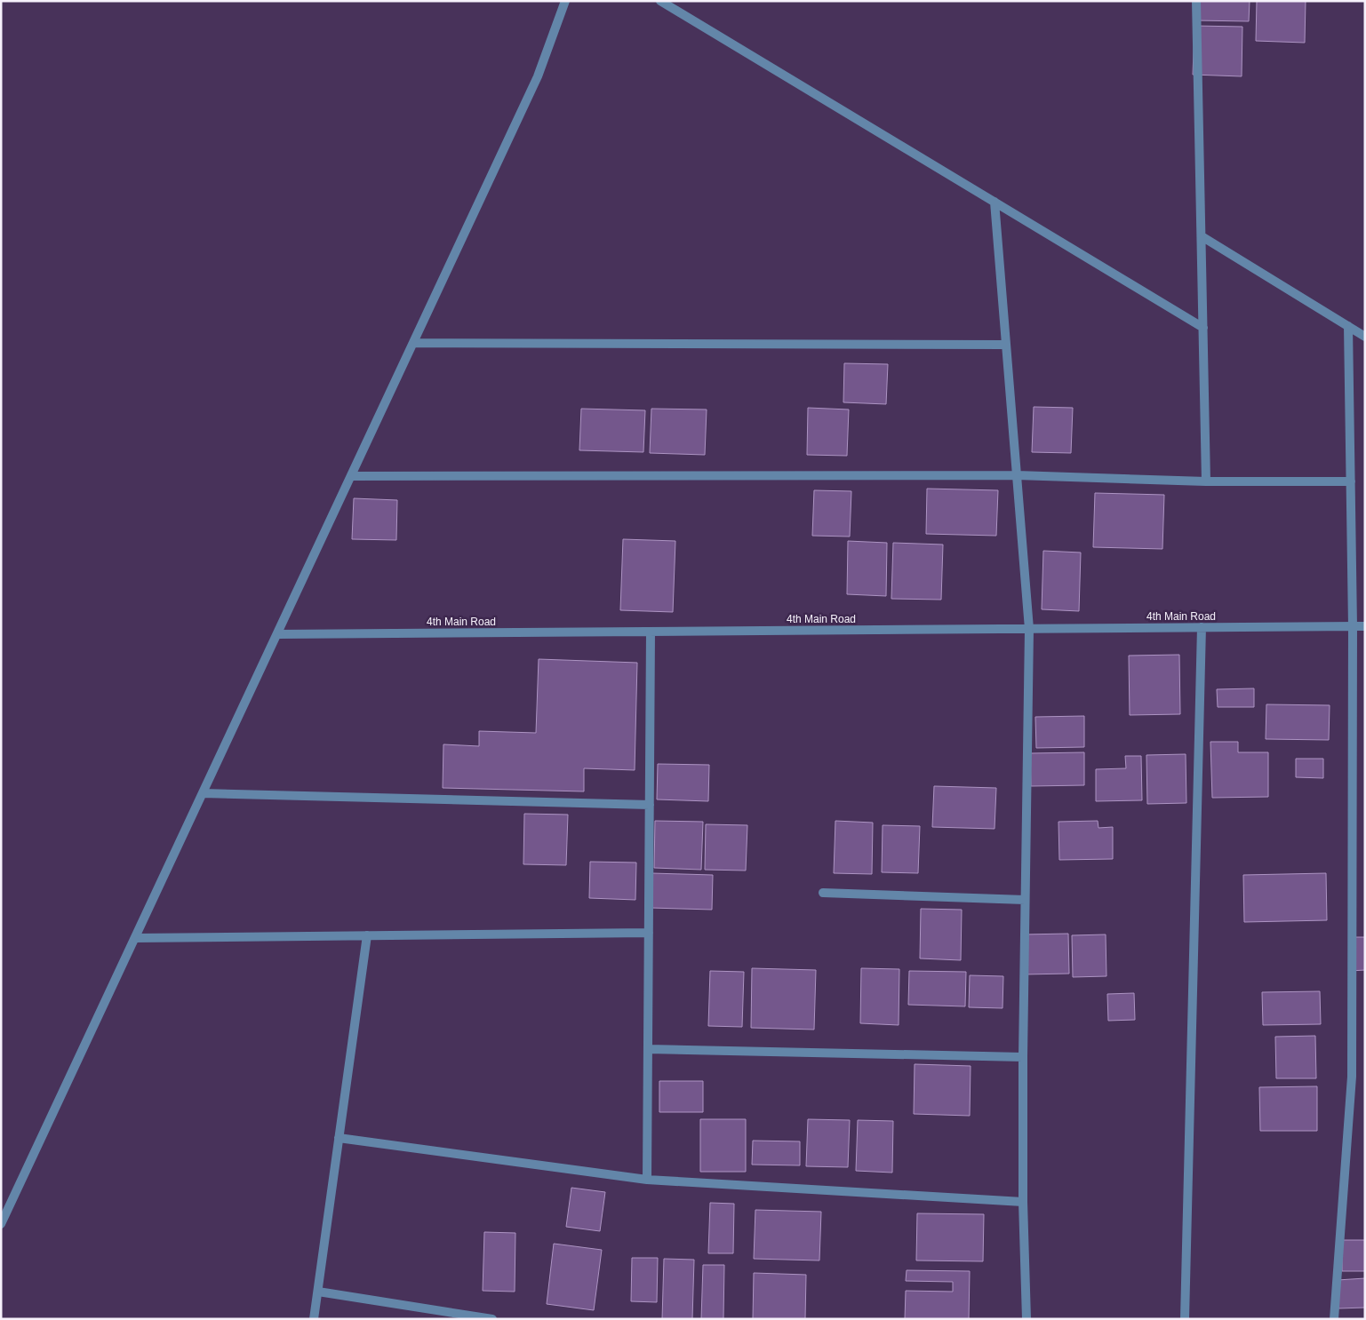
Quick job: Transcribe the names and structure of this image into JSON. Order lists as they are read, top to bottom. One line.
{"streets":{"street":["4th Main Road"]}}
